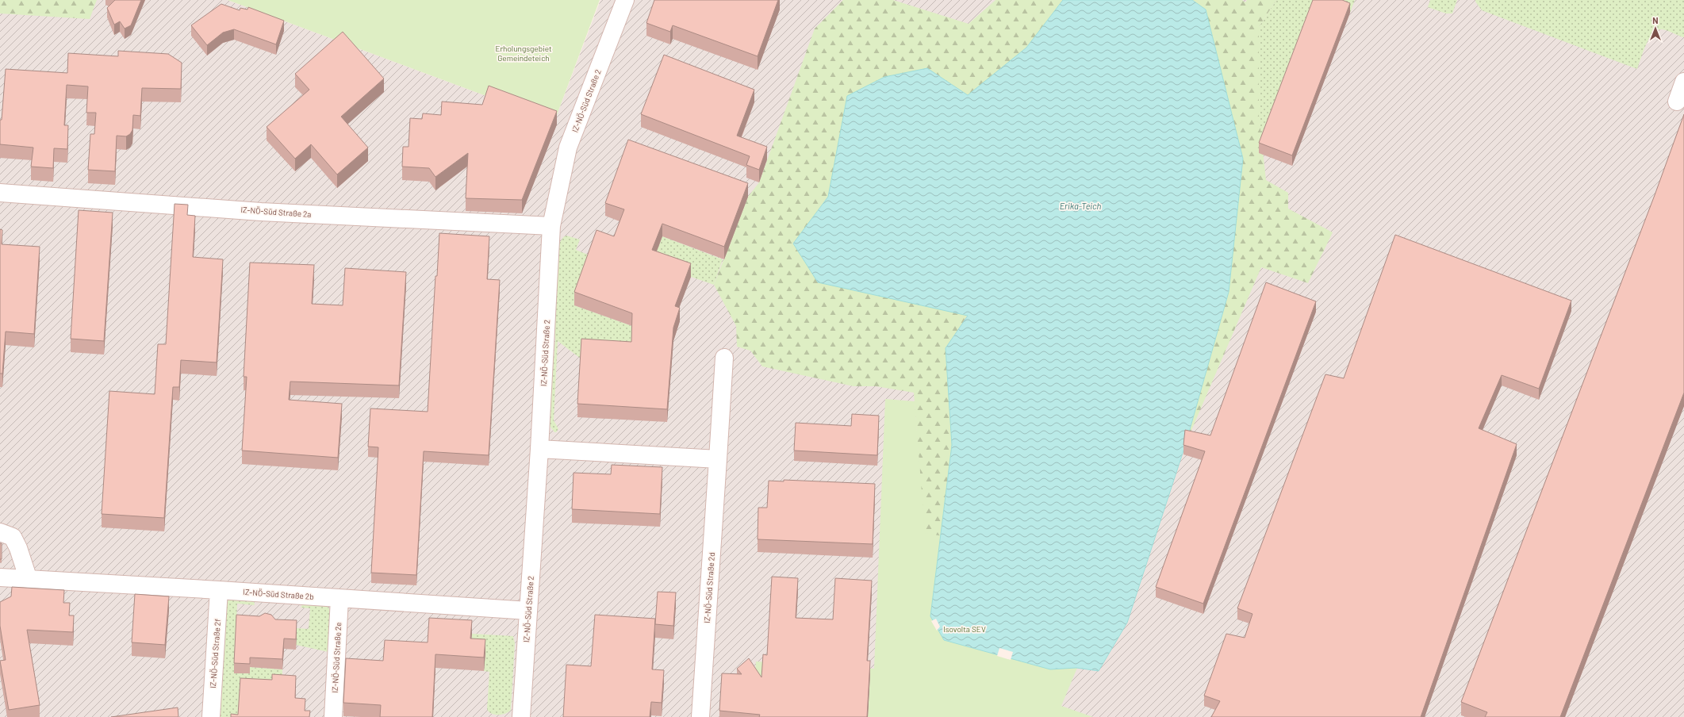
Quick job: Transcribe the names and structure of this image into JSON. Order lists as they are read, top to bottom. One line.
{"streets":{"street":["IZ-NÖ-Süd Straße 2","IZ-NÖ-Süd Straße 2a","IZ-NÖ-Süd Straße 2d","IZ-NÖ-Süd Straße 2b","IZ-NÖ-Süd Straße 2f","IZ-NÖ-Süd Straße 2e"]},"crossings":[["IZ-NÖ-Süd Straße 2","IZ-NÖ-Süd Straße 2a"],["IZ-NÖ-Süd Straße 2","IZ-NÖ-Süd Straße 2b"],["IZ-NÖ-Süd Straße 2b","IZ-NÖ-Süd Straße 2f"],["IZ-NÖ-Süd Straße 2b","IZ-NÖ-Süd Straße 2e"]],"water":["Erika-Teich"],"parks":["Erholungsgebiet Gemeindeteich","Isovolta SEV"],"north":"top"}
